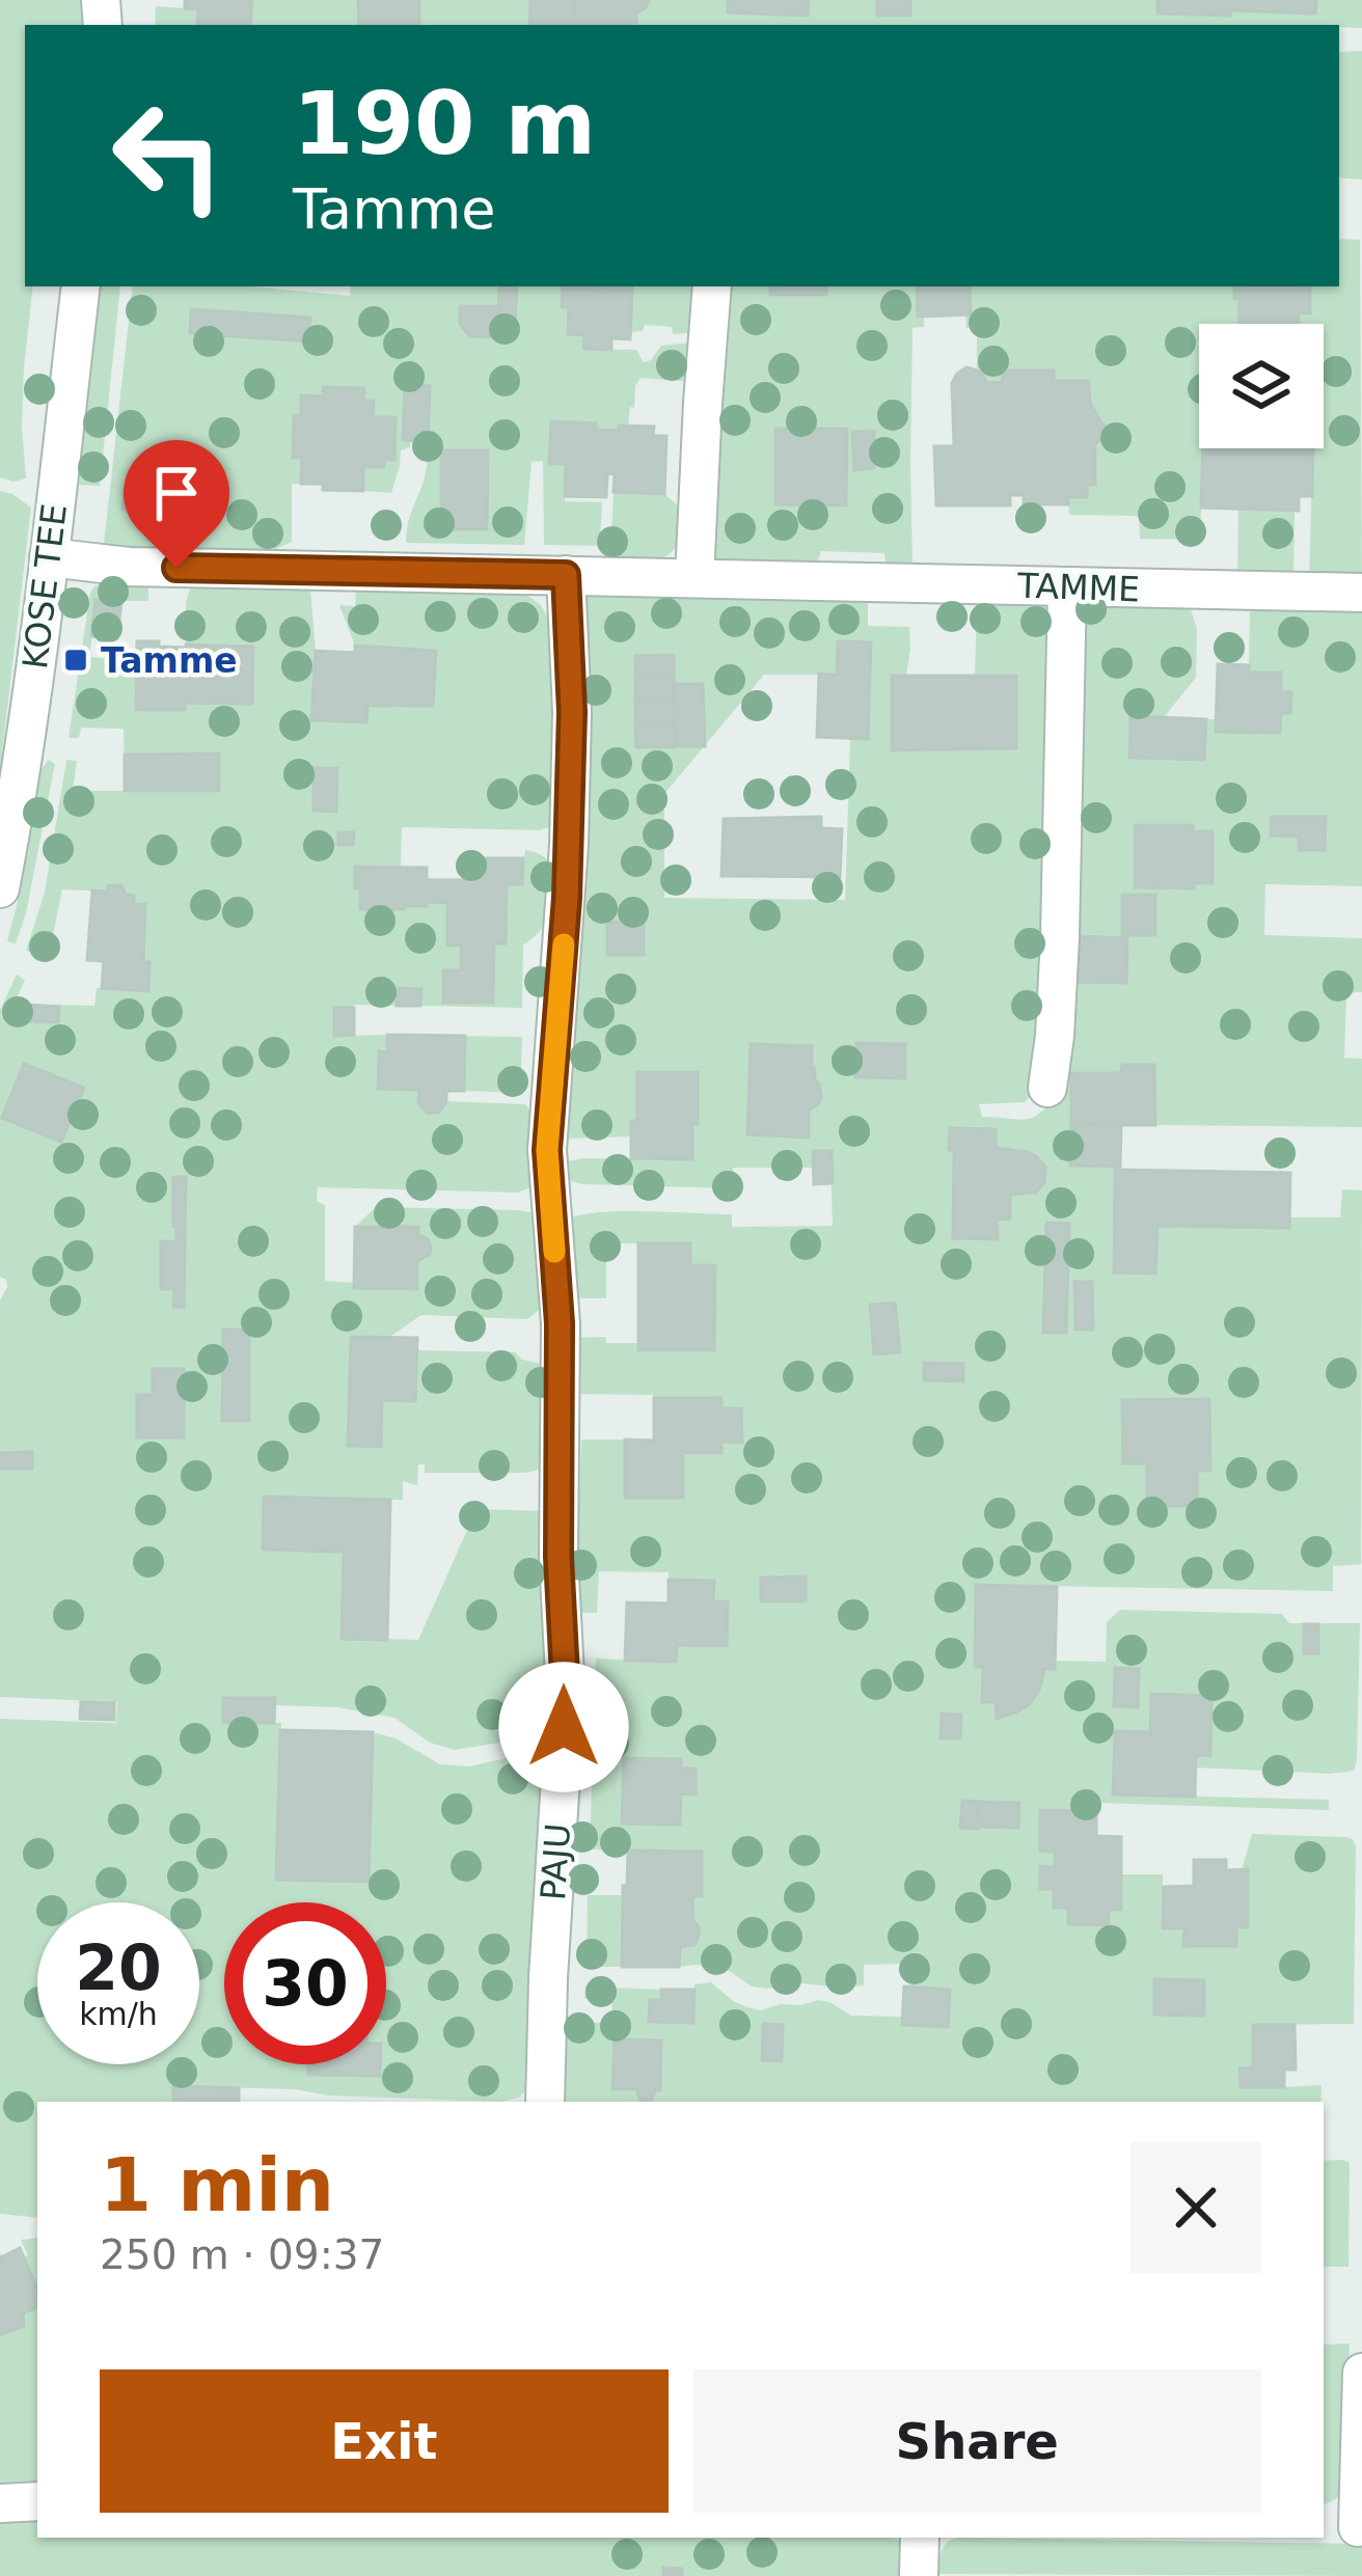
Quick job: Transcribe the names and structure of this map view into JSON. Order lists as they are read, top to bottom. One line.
{"streets":{"street":["KOSE TEE","TAMME","PAJU"]},"crossings":[["KOSE TEE","TAMME"],["TAMME","PAJU"]],"places":{"transit":["Tamme"]},"page":{"turn":["190 m","Tamme"],"speed":"20 km/h","limit":"30","heading":["1 min","250 m · 09:37"],"buttons":["Exit","Share"]}}
